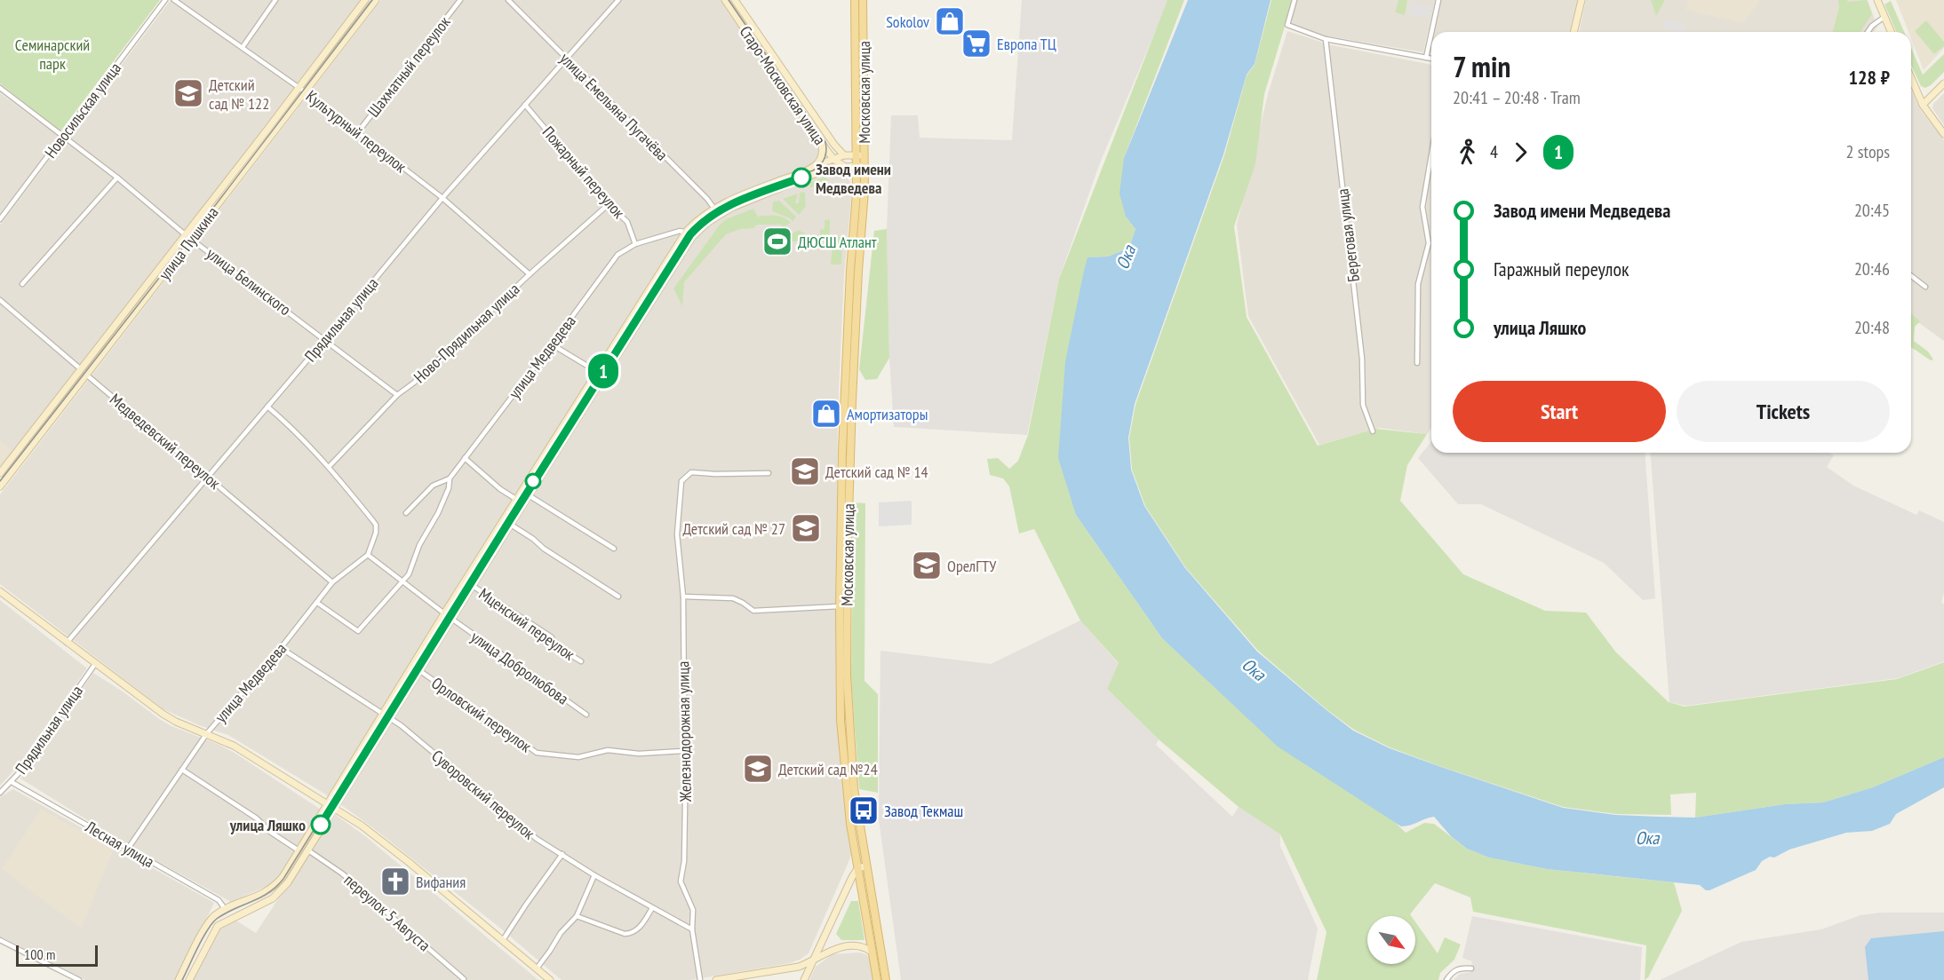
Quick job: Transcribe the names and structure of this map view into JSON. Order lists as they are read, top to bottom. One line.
{"streets":{"main road":["Старо-Московская улица","Московская улица","улица Пушкина"],"street":["Шахматный переулок","улица Емельяна Пугачёва","Новосильская улица","Культурный переулок","Пожарный переулок","Береговая улица","улица Белинского","Прядильная улица","Ново-Прядильная улица","улица Медведева","Медведевский переулок","Мценский переулок","улица Добролюбова","Орловский переулок","Железнодорожная улица","Суворовский переулок","Лесная улица","переулок 5 Августа"]},"crossings":[["Шахматный переулок","Культурный переулок"],["улица Емельяна Пугачёва","Прядильная улица"],["Новосильская улица","улица Белинского"],["Культурный переулок","улица Пушкина"],["Культурный переулок","Прядильная улица"],["Культурный переулок","Ново-Прядильная улица"],["Пожарный переулок","Прядильная улица"],["Пожарный переулок","Ново-Прядильная улица"],["Пожарный переулок","улица Медведева"],["улица Пушкина","улица Белинского"],["улица Пушкина","Медведевский переулок"],["улица Белинского","Прядильная улица"],["улица Белинского","Ново-Прядильная улица"],["Прядильная улица","Медведевский переулок"],["Прядильная улица","Лесная улица"],["улица Медведева","Медведевский переулок"],["улица Медведева","улица Добролюбова"],["улица Медведева","Суворовский переулок"],["улица Медведева","Лесная улица"],["Орловский переулок","Железнодорожная улица"],["Железнодорожная улица","Суворовский переулок"]],"water":["Ока"],"parks":["Семинарский парк"],"places":{"shop":["Sokolov","Амортизаторы"],"supermarket":["Европа ТЦ"],"school or university":["Детский сад № 122","Детский сад № 14","Детский сад № 27","ОрелГТУ","Детский сад №24"],"other":["Завод имени Медведева","улица Ляшко"],"sports":["ДЮСШ Атлант"],"bus stop":["Завод Текмаш"],"church":["Вифания"]},"lines":["tram line 1"],"scale_bar":"100 m","north":"bottom right","page":{"on_map":"1","heading":["7 min","20:41 – 20:48 · Tram","128 ₽"],"legs":["4","1","2 stops"],"list":[{"name":"Завод имени Медведева","value":"20:45"},{"name":"Гаражный переулок","value":"20:46"},{"name":"улица Ляшко","value":"20:48"}],"buttons":["Start","Tickets"],"scale":"100 m"}}
